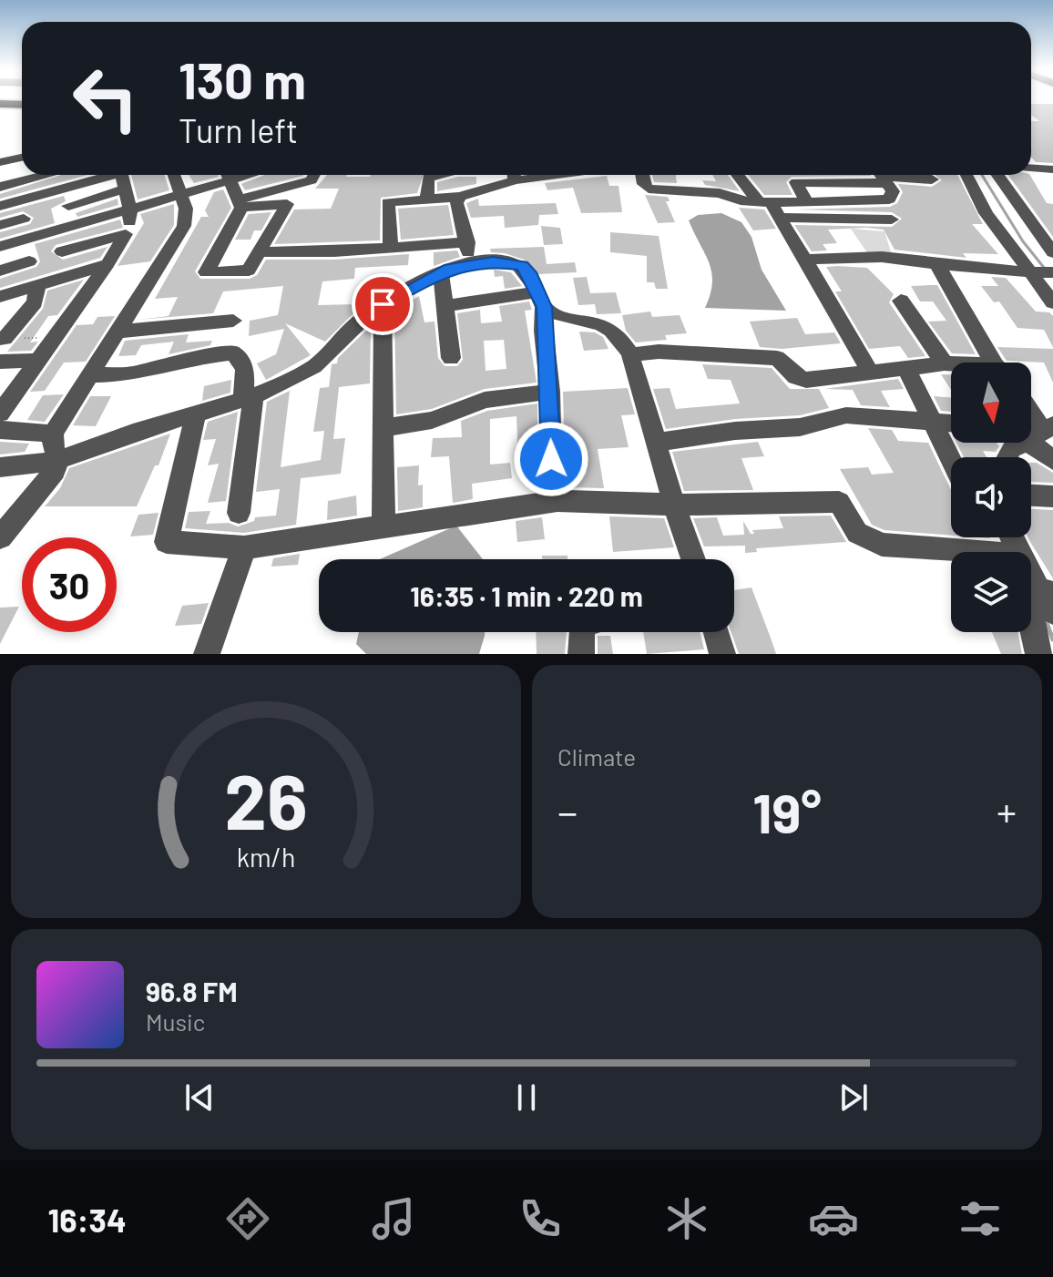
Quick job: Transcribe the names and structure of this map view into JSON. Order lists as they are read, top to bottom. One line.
{"north":"bottom","page":{"turn":["130 m","Turn left"],"limit":"30","trip":"16:35 · 1 min · 220 m","tile":"Climate","heat":["−","19°","+"],"song":["96.8 FM","Music"],"tabs":"16:34","gauge":["26","km/h"]}}
